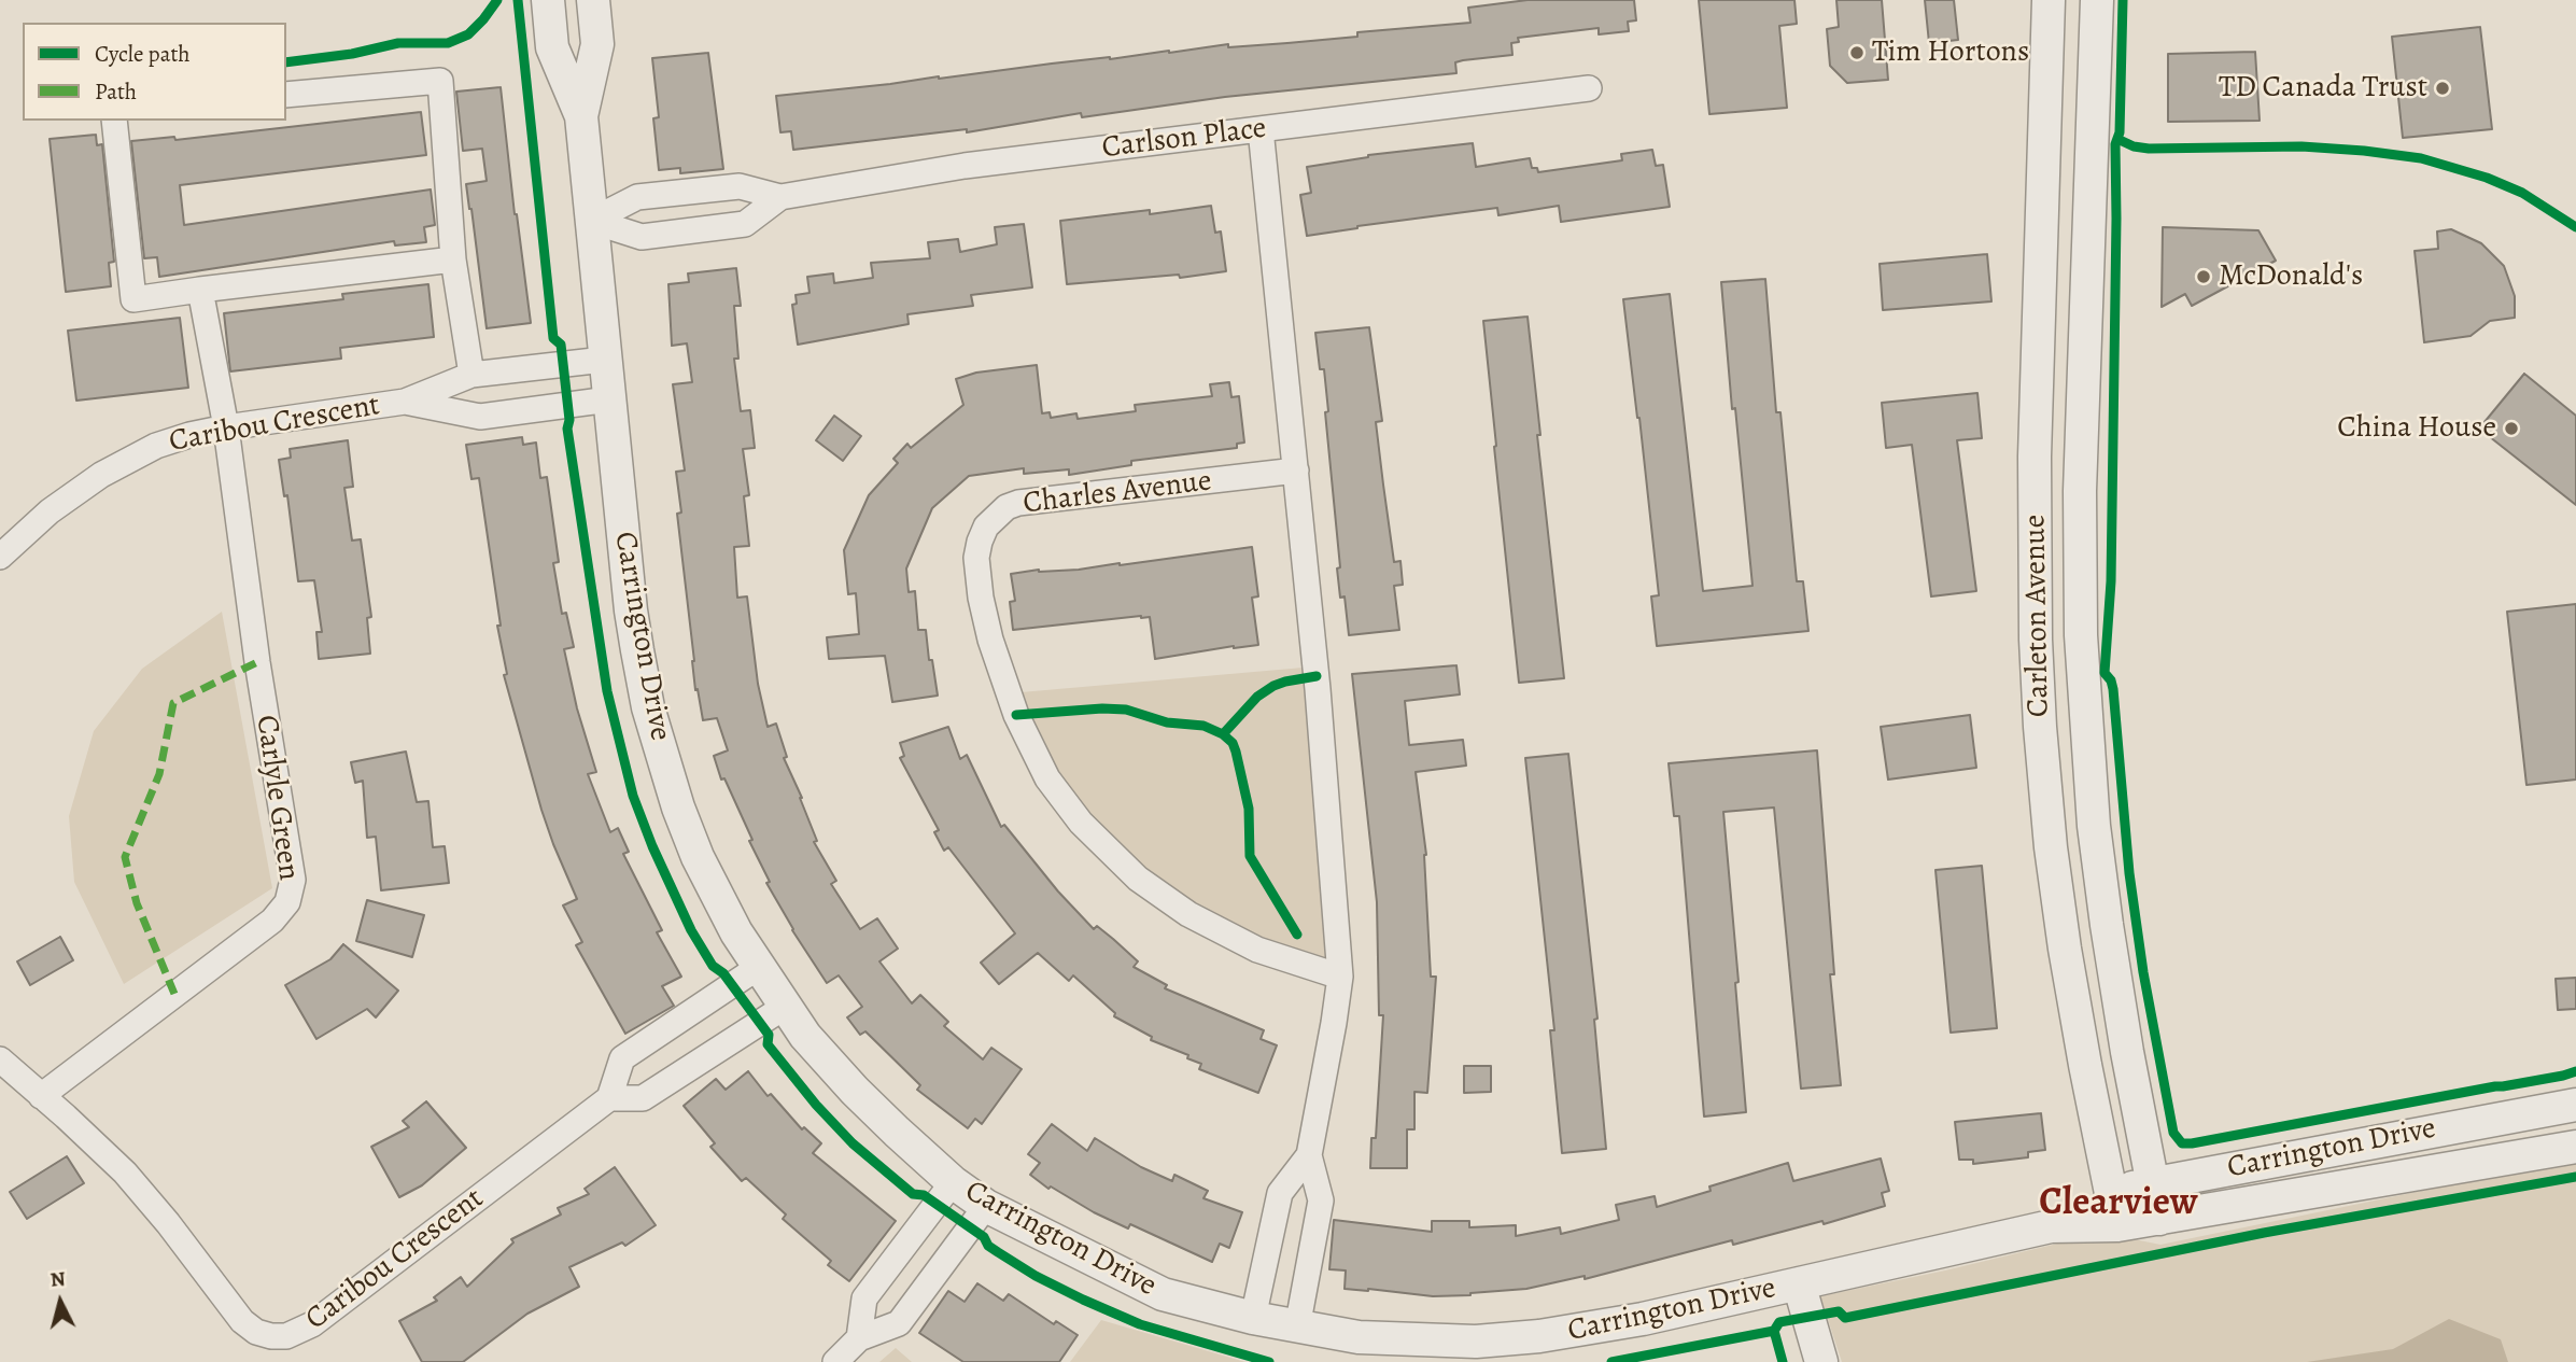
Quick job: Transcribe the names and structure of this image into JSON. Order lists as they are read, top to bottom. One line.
{"streets":{"street":["Carlson Place","Caribou Crescent","Charles Avenue","Carleton Avenue","Carrington Drive","Carlyle Green"]},"crossings":[["Carlson Place","Carrington Drive"],["Caribou Crescent","Carrington Drive"],["Caribou Crescent","Carlyle Green"],["Carleton Avenue","Carrington Drive"]],"districts":["Clearview"],"places":["Tim Hortons","TD Canada Trust","McDonald's","China House"],"legend":["Cycle path","Path"],"north":"top"}
